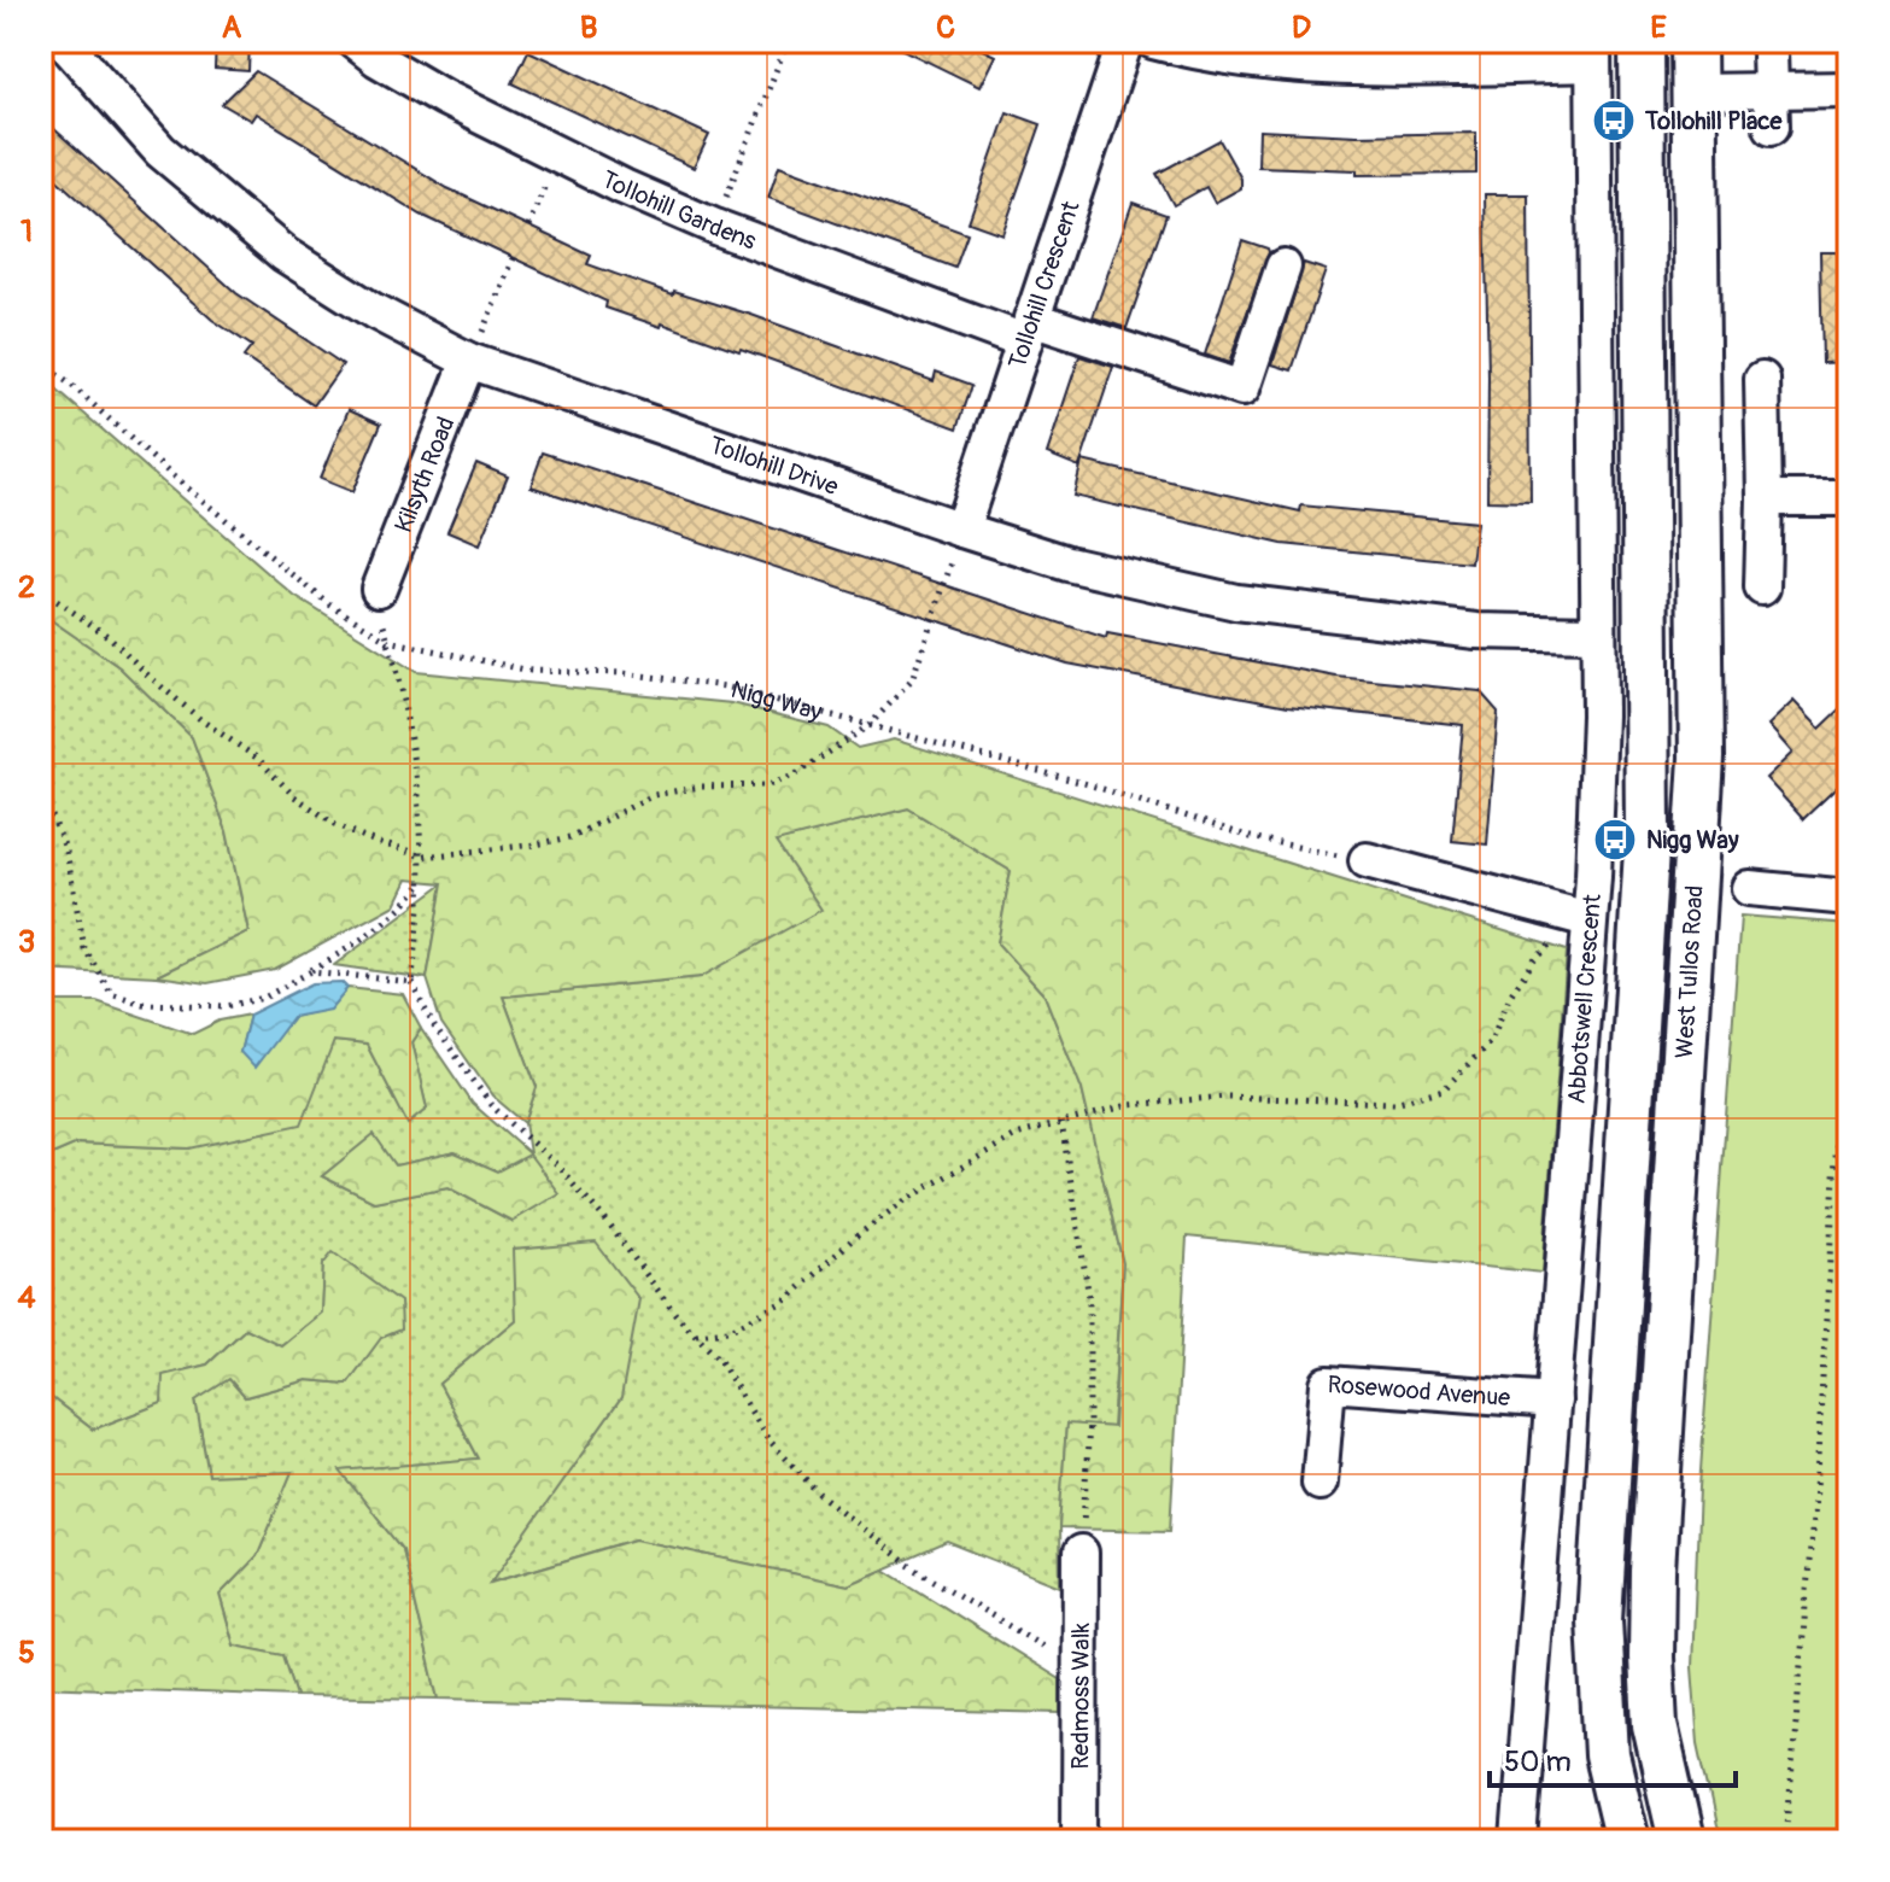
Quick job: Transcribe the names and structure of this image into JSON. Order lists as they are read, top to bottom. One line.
{"streets":{"main road":["West Tullos Road"],"street":["Tollohill Gardens","Tollohill Crescent","Tollohill Drive","Kilsyth Road","Abbotswell Crescent","Rosewood Avenue","Redmoss Walk"],"path":["Nigg Way"]},"crossings":[["Tollohill Gardens","Tollohill Crescent"],["Tollohill Crescent","Tollohill Drive"],["Tollohill Drive","Kilsyth Road"],["Tollohill Drive","Abbotswell Crescent"],["Abbotswell Crescent","Rosewood Avenue"]],"places":{"bus stop":["Tollohill Place","Nigg Way"]},"scale_bar":"50 m","grid":{"columns":["A","B","C","D","E"],"rows":["1","2","3","4","5"]}}
